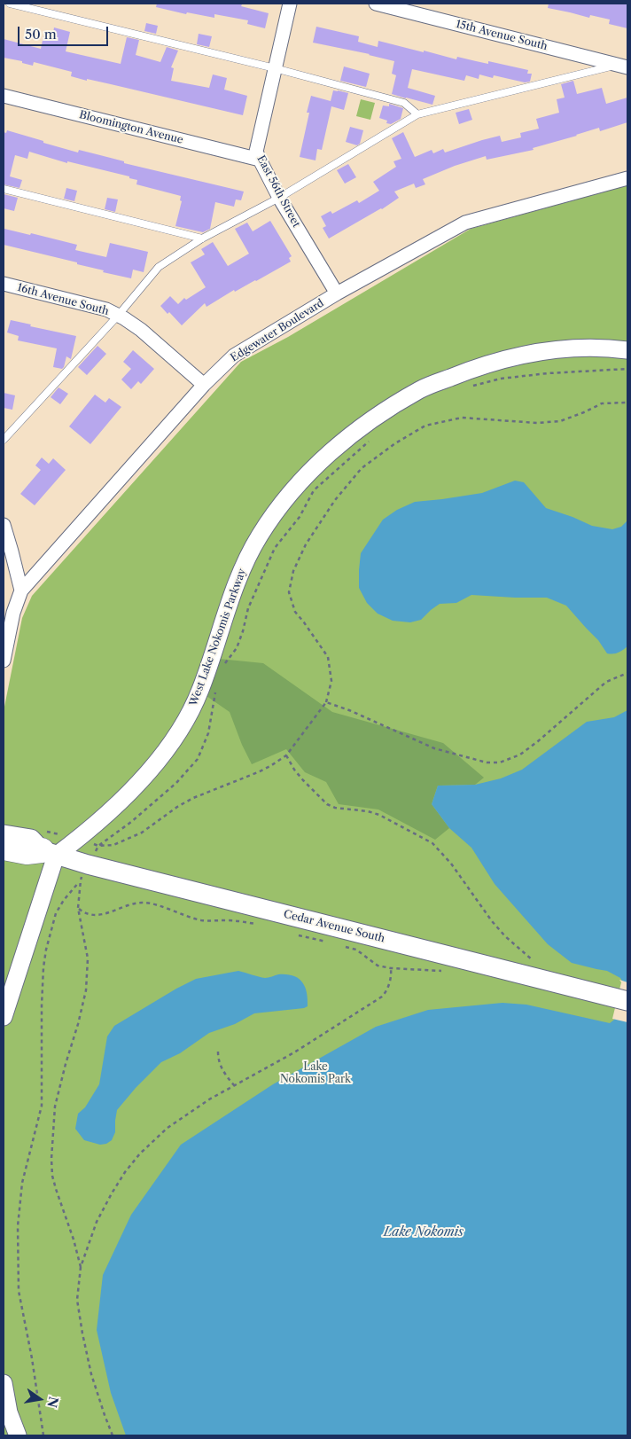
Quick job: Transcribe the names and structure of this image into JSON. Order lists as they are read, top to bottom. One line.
{"streets":{"highway":["Cedar Avenue South"],"street":["15th Avenue South","Bloomington Avenue","East 56th Street","16th Avenue South","Edgewater Boulevard","West Lake Nokomis Parkway"]},"crossings":[["Bloomington Avenue","East 56th Street"],["East 56th Street","Edgewater Boulevard"],["16th Avenue South","Edgewater Boulevard"],["West Lake Nokomis Parkway","Cedar Avenue South"]],"water":["Lake Nokomis"],"parks":["Lake Nokomis Park"],"scale_bar":"50 m","north":"right"}
